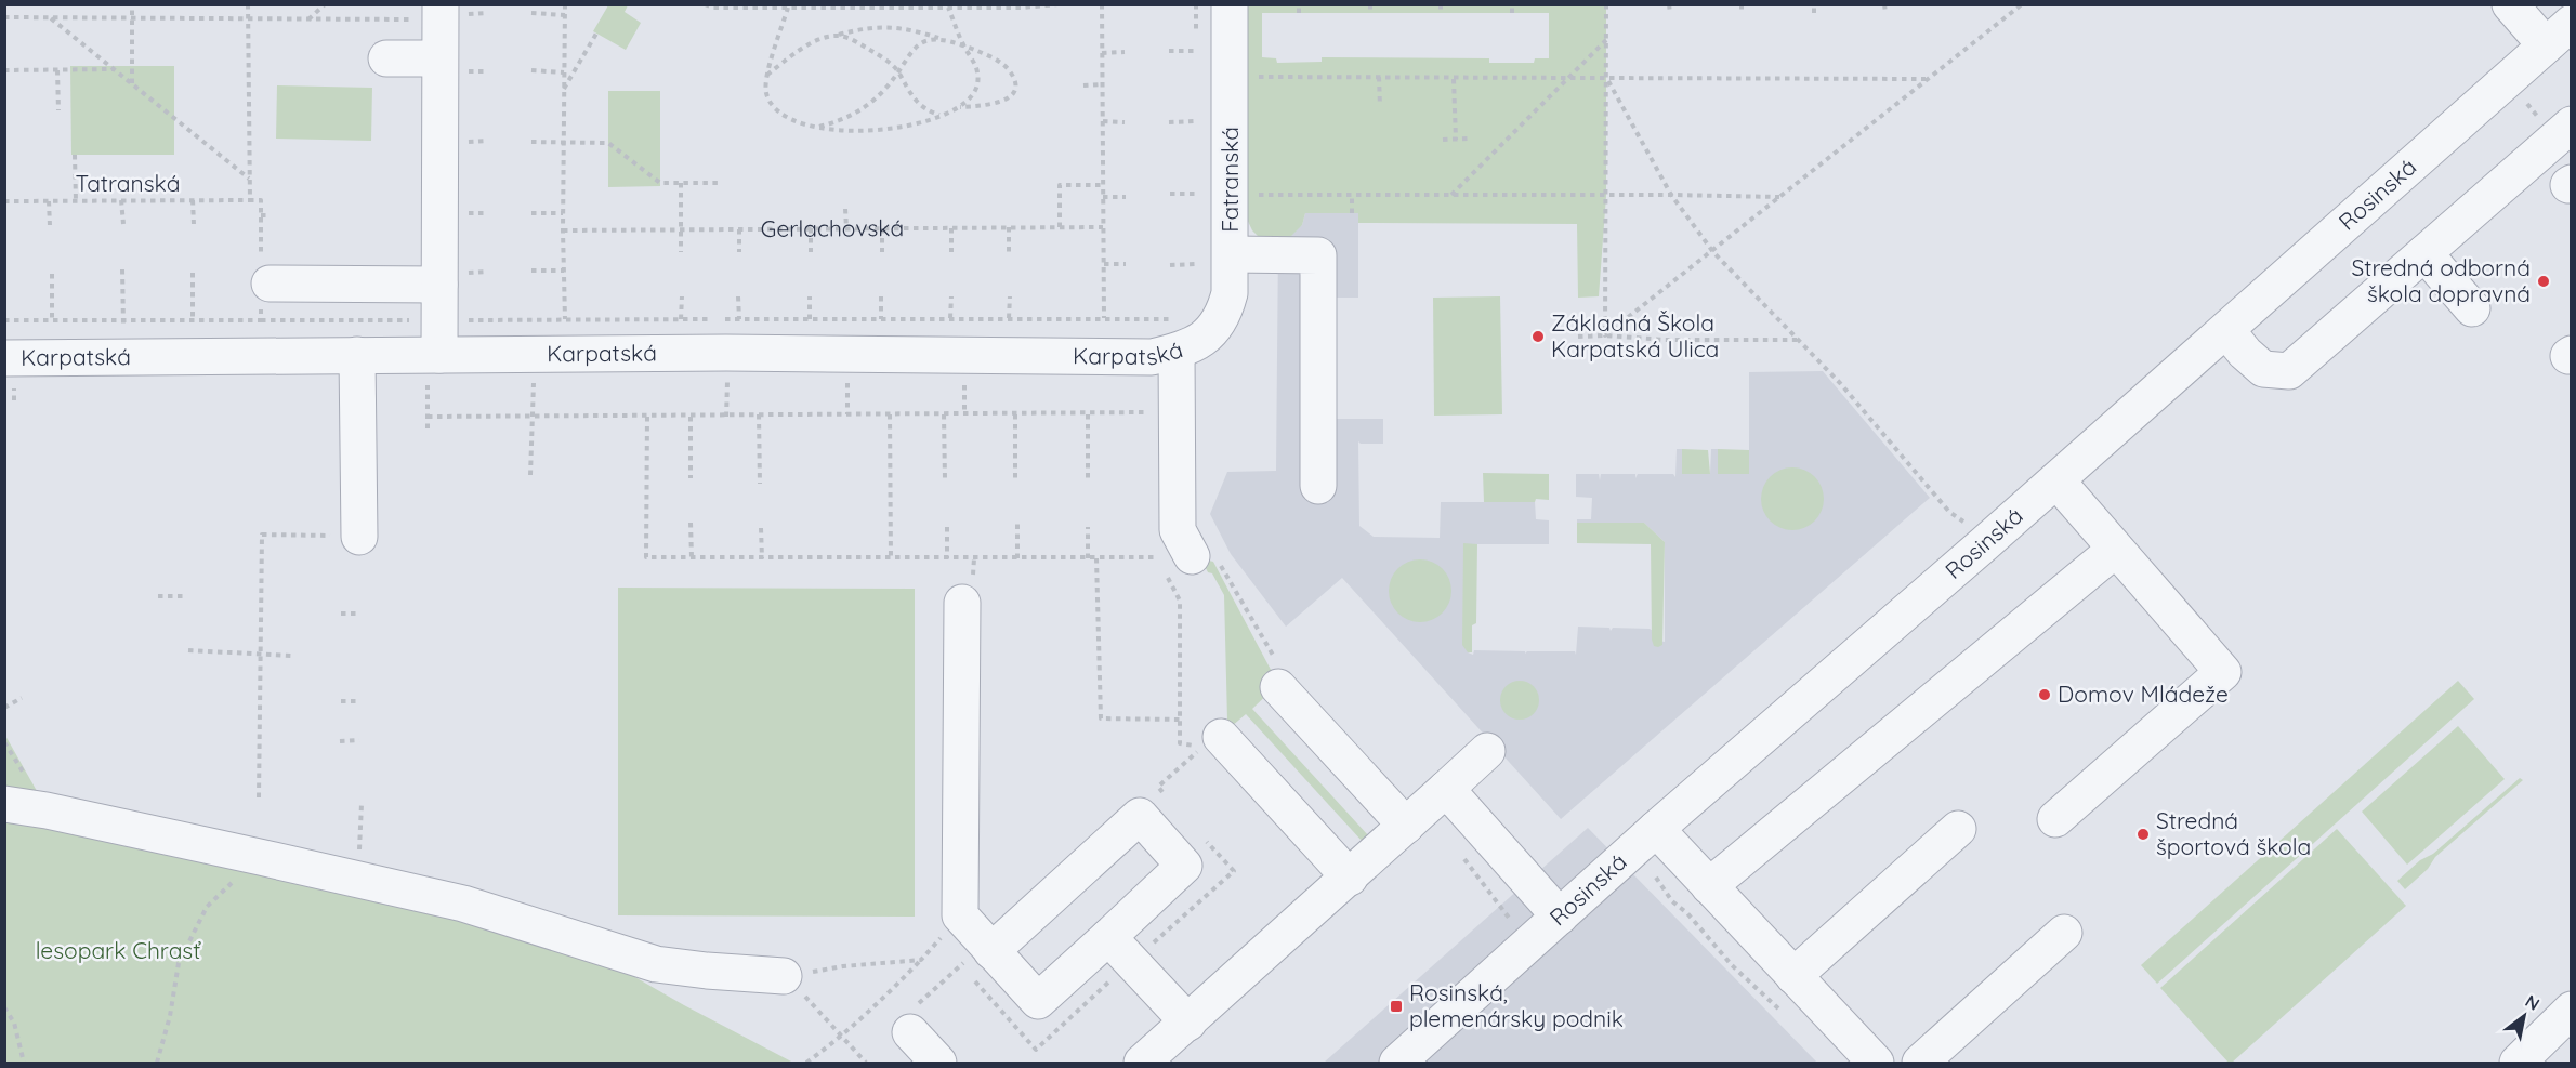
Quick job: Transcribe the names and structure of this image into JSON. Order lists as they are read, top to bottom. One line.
{"streets":{"street":["Fatranská","Rosinská","Karpatská"],"path":["Tatranská","Gerlachovská"]},"crossings":[["Fatranská","Karpatská"]],"parks":["lesopark Chrasť"],"places":{"other":["Stredná odborná škola dopravná","Základná Škola Karpatská Ulica","Domov Mládeže","Stredná športová škola"],"transit":["Rosinská, plemenársky podnik"]},"north":"top right"}
